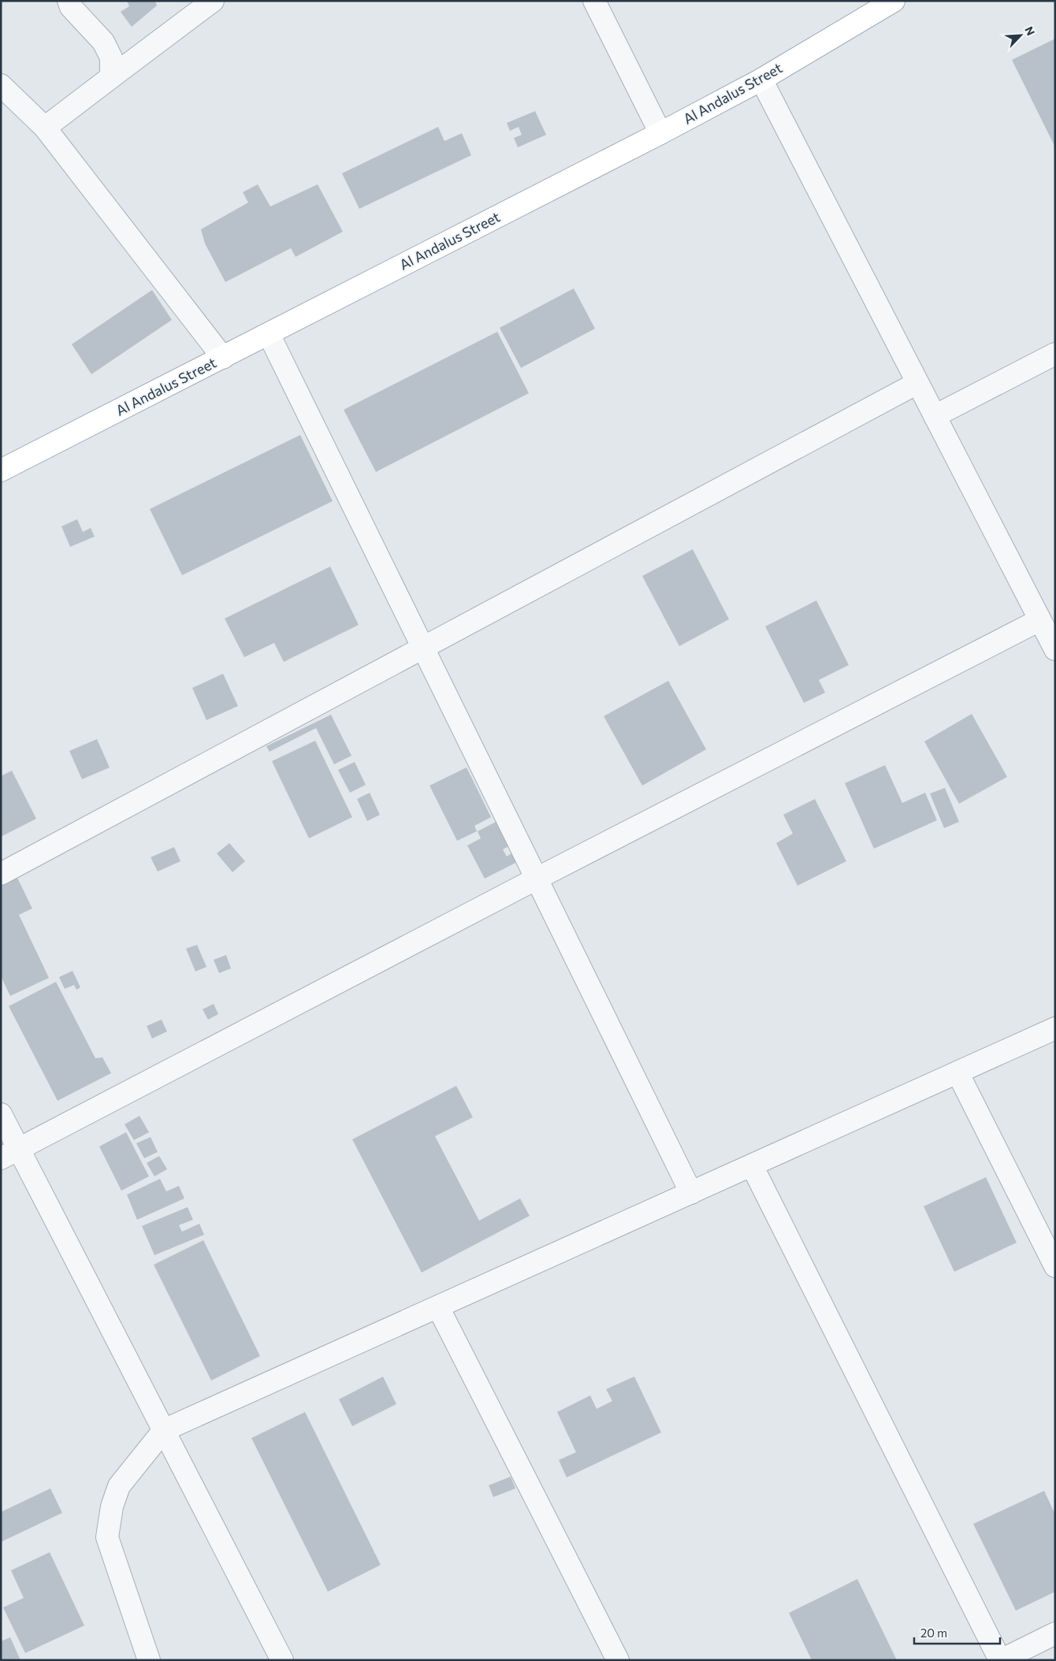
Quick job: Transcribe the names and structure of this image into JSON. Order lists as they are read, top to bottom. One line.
{"streets":{"main road":["Al Andalus Street"]},"scale_bar":"20 m","north":"top right"}
